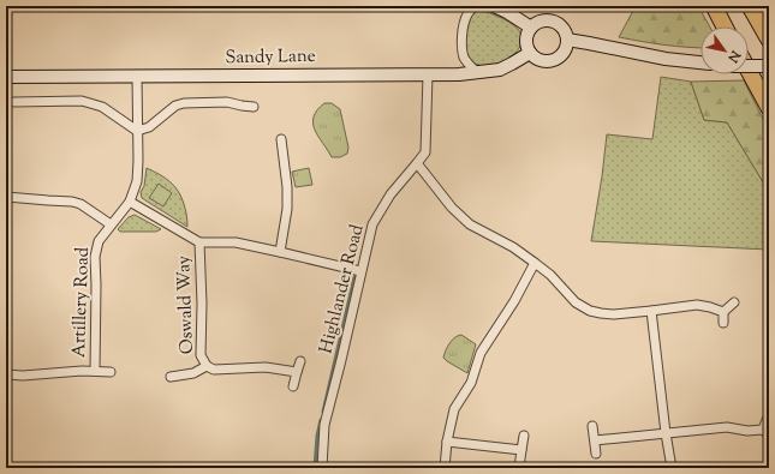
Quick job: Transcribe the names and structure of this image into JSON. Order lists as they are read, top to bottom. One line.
{"streets":{"street":["Sandy Lane","Highlander Road","Artillery Road","Oswald Way"]},"crossings":[["Sandy Lane","Highlander Road"],["Sandy Lane","Artillery Road"]],"north":"bottom right"}
